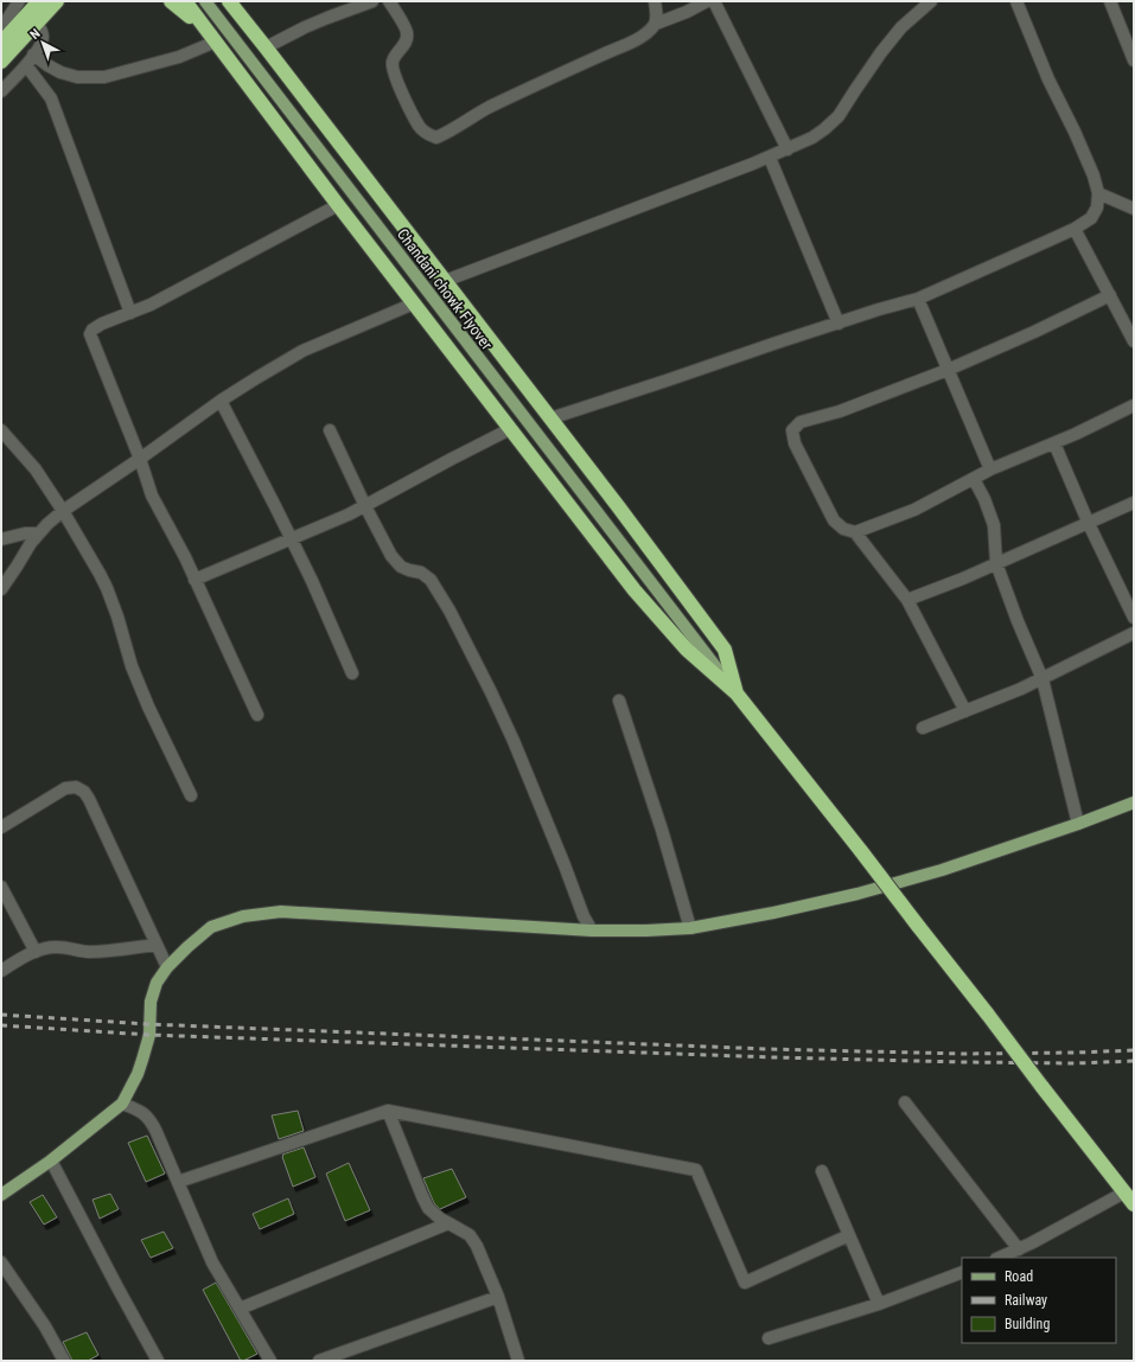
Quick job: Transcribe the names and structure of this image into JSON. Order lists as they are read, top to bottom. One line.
{"streets":{"main road":["Chandani chowk Flyover"]},"legend":["Road","Railway","Building"],"north":"top left"}
